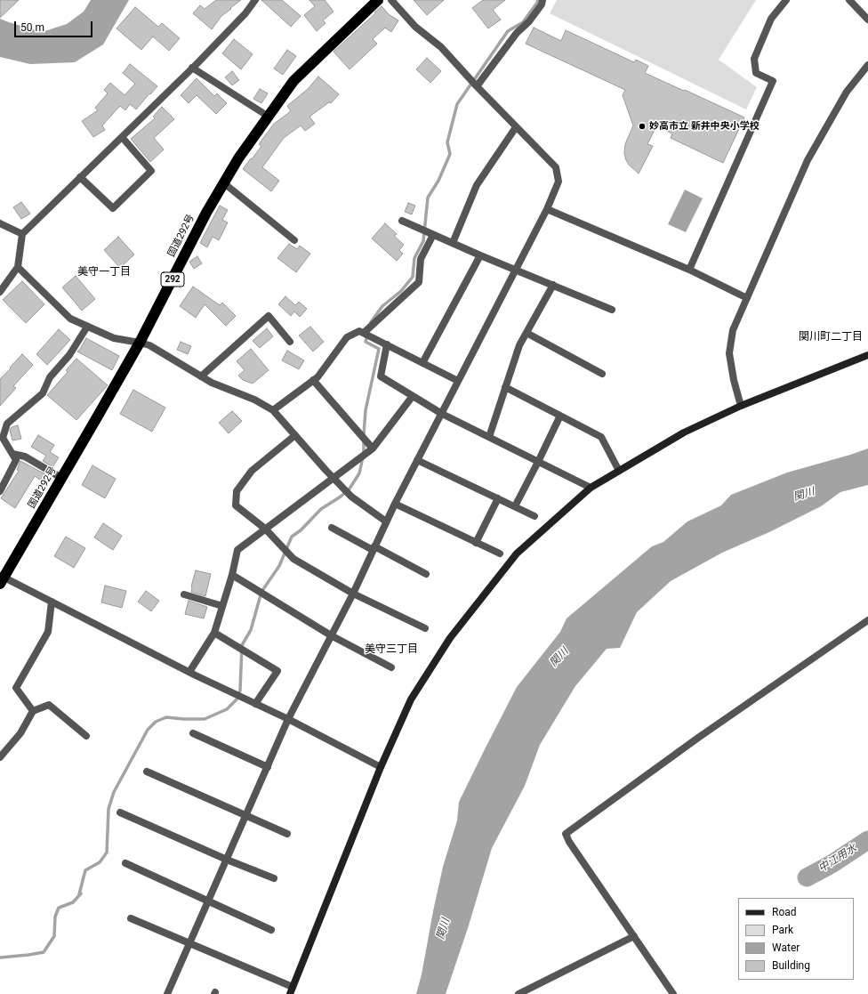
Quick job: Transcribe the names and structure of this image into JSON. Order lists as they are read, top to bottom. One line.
{"streets":{"highway":["国道292号","292"]},"districts":["美守一丁目","関川町二丁目","美守三丁目"],"water":["関川","中江用水"],"places":["妙高市立 新井中央小学校"],"legend":["Road","Park","Water","Building"],"scale_bar":"50 m"}
